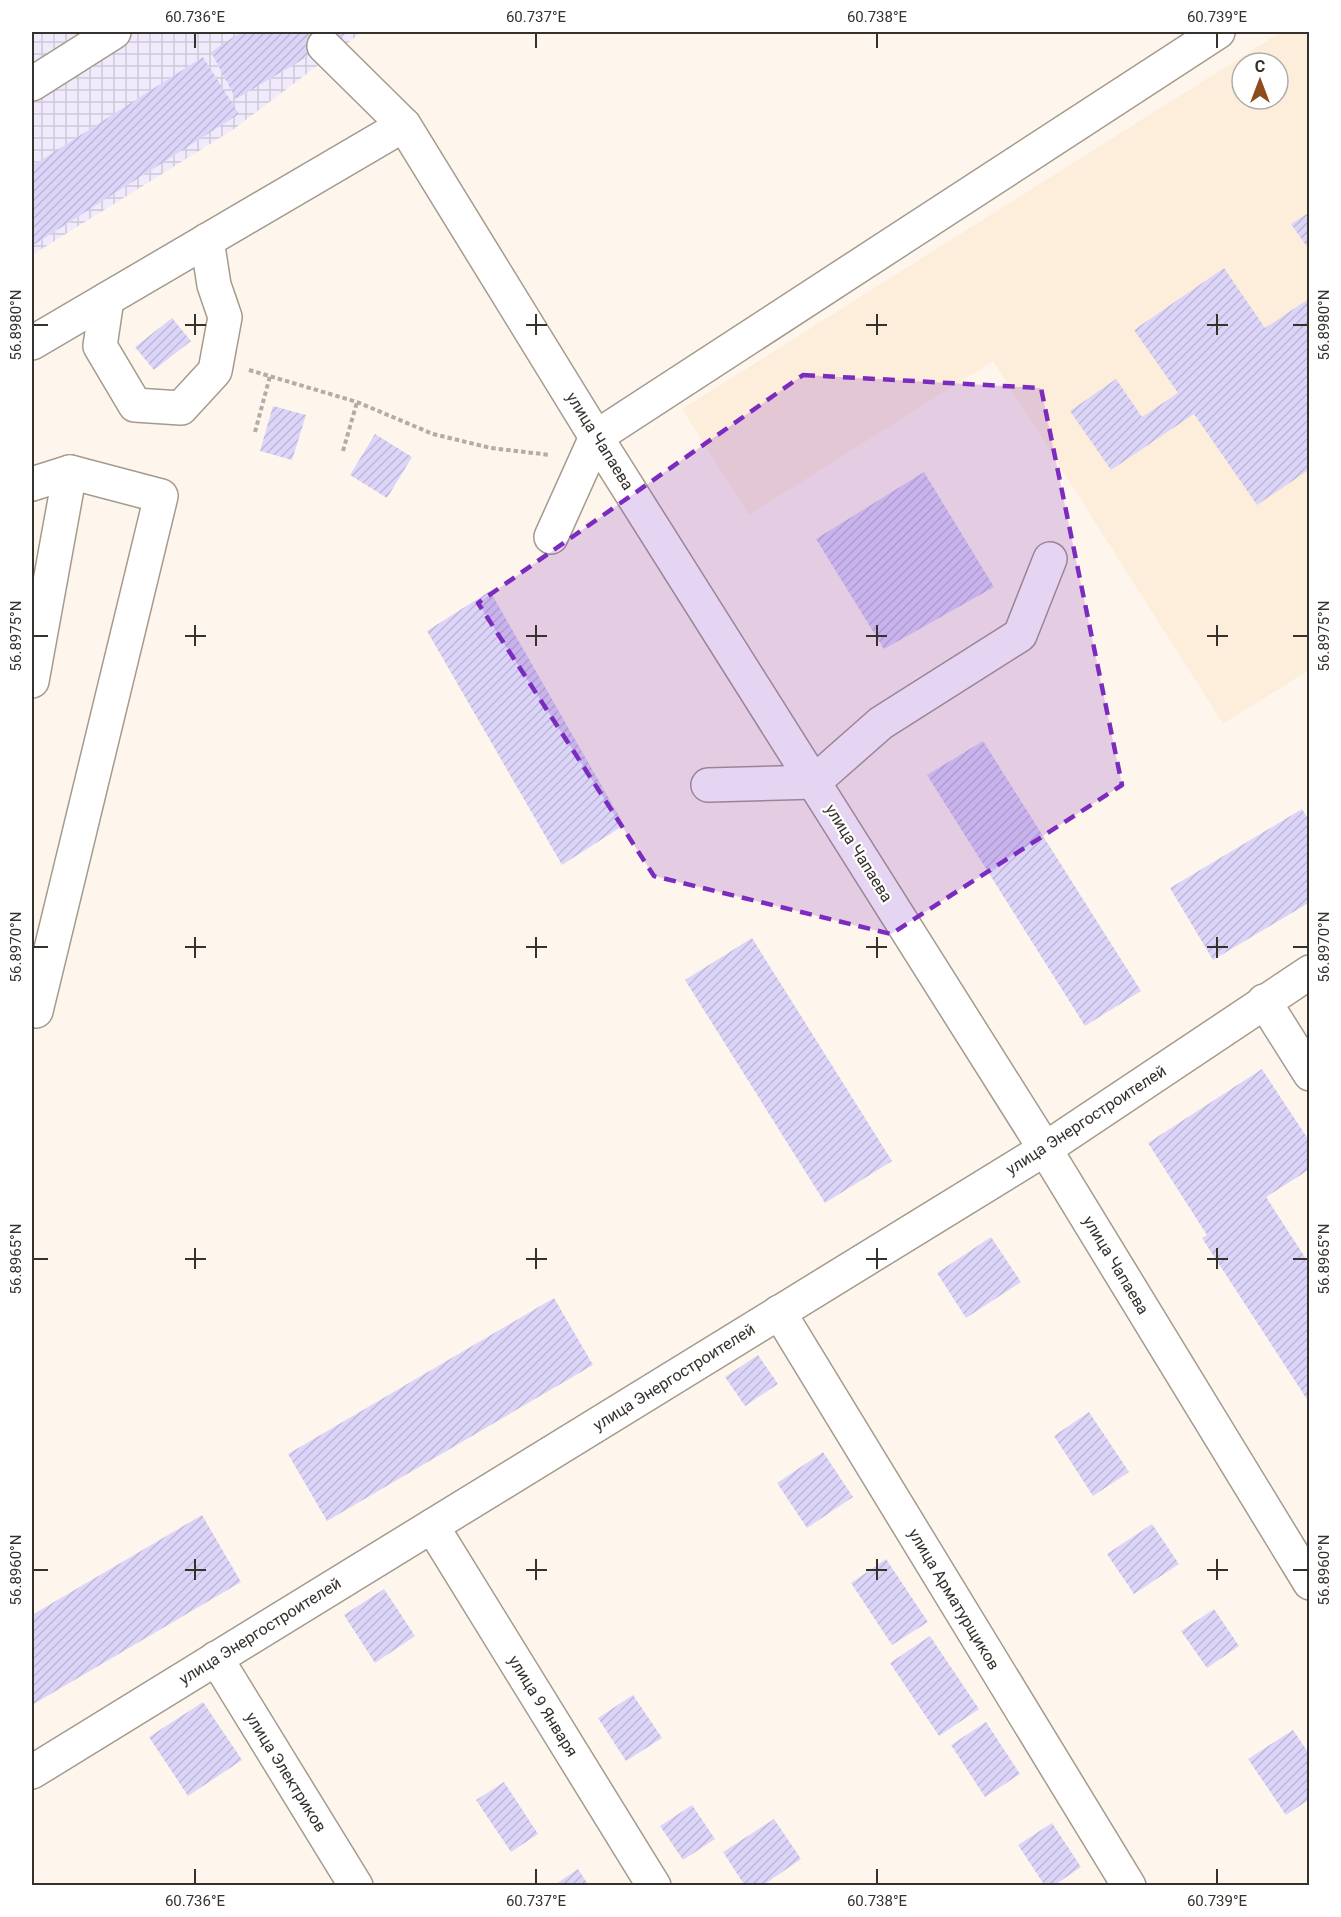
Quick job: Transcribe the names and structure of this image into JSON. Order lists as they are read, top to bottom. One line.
{"streets":{"street":["улица Чапаева","улица Энергостроителей","улица Арматурщиков","улица 9 Января","улица Электриков"]},"crossings":[["улица Чапаева","улица Энергостроителей"],["улица Энергостроителей","улица Арматурщиков"],["улица Энергостроителей","улица 9 Января"],["улица Энергостроителей","улица Электриков"]],"north":"top","coordinates":["60.736°E","60.737°E","60.738°E","60.739°E","56.8980°N","56.8975°N","56.8970°N","56.8965°N","56.8960°N"]}
